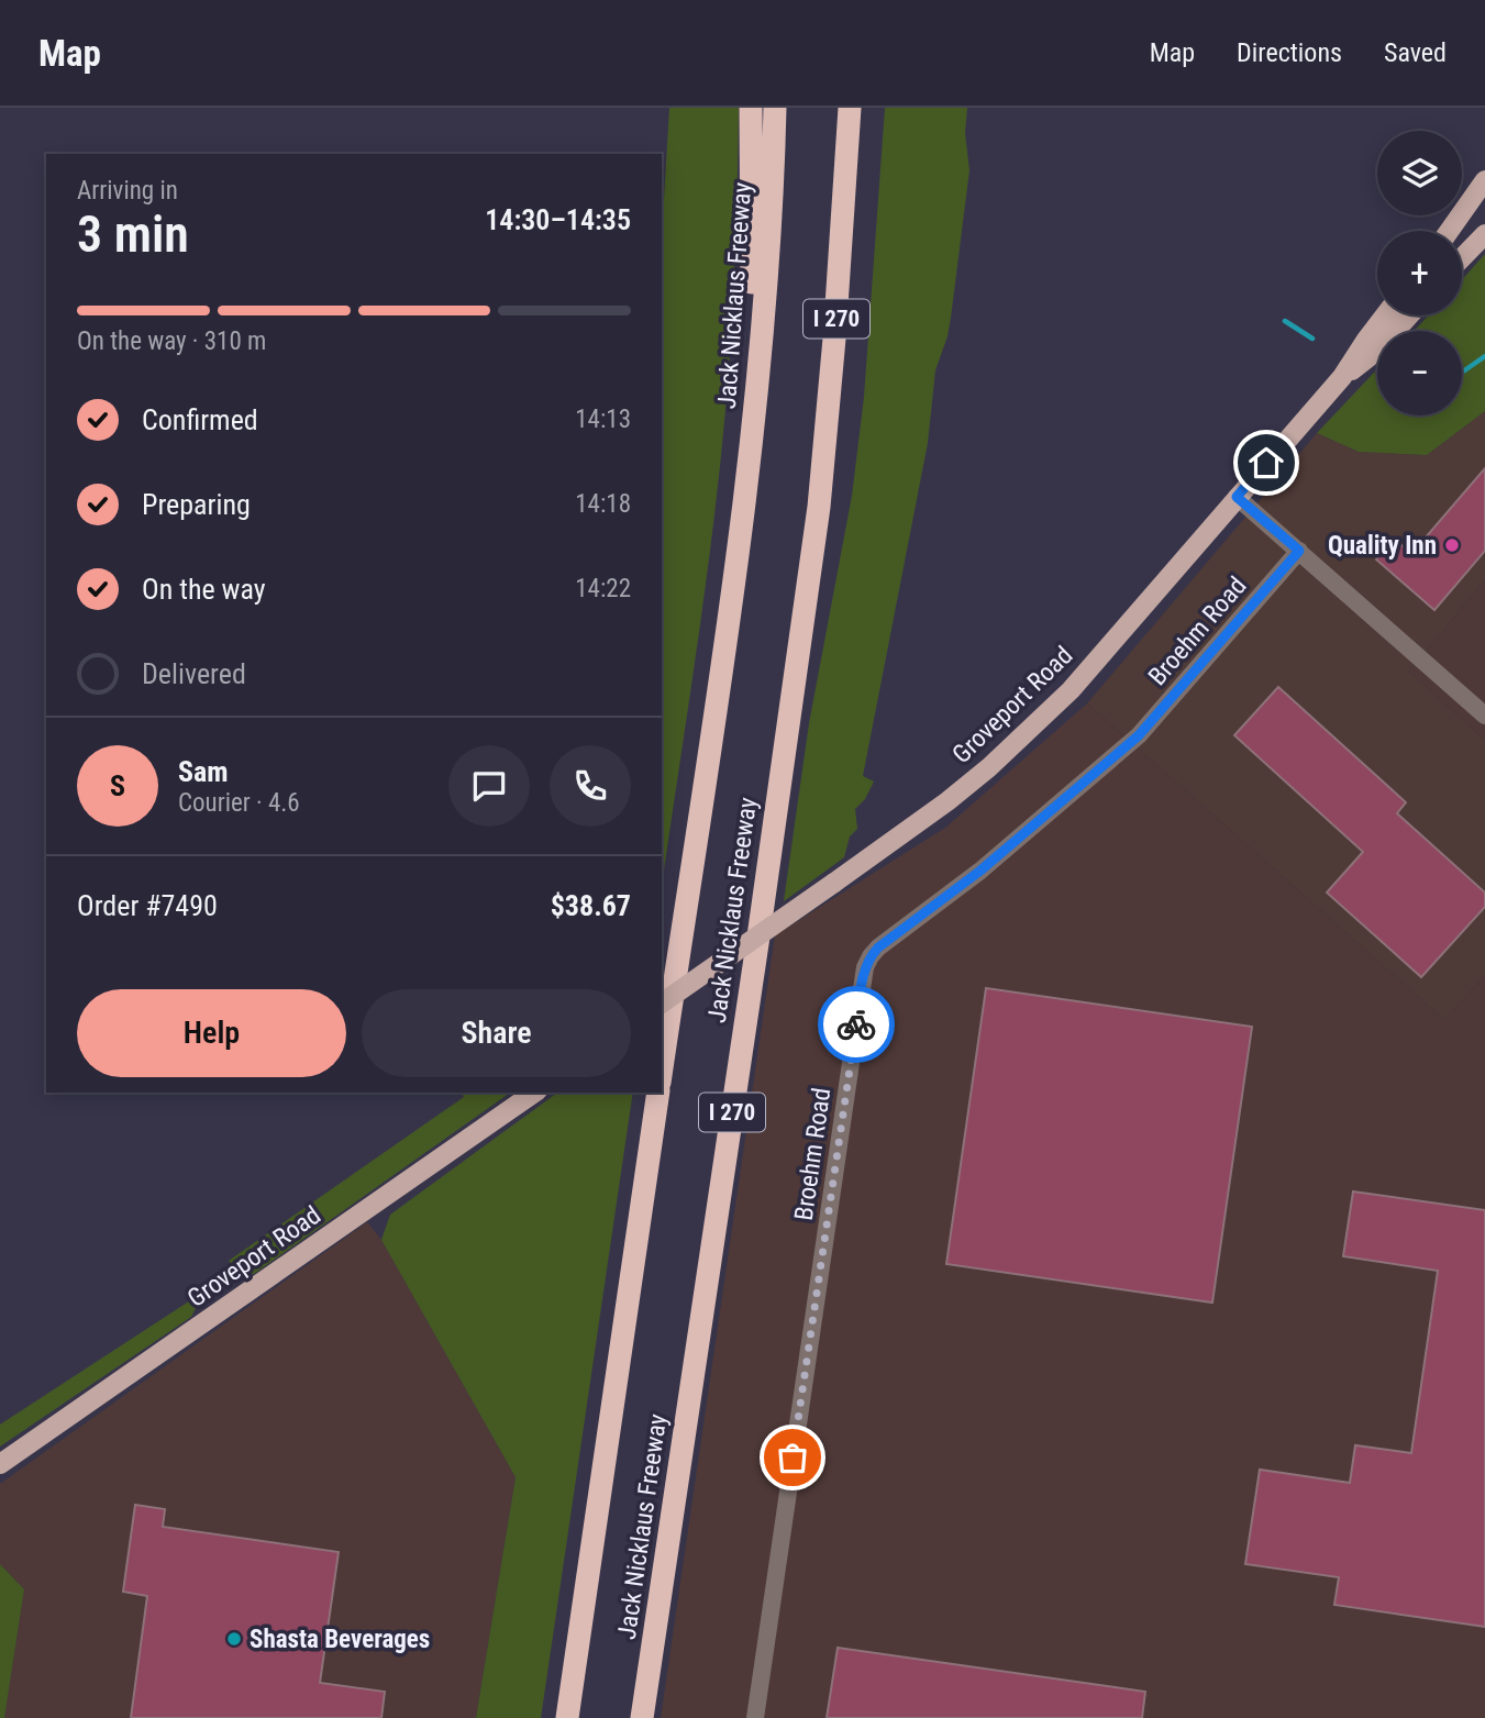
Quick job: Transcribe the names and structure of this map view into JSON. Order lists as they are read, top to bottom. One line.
{"streets":{"highway":["Jack Nicklaus Freeway","I 270"],"main road":["Groveport Road"],"street":["Broehm Road"]},"places":["Quality Inn","Shasta Beverages"],"page":{"header":"Map","nav":["Map","Directions","Saved"],"map_buttons":["+","−"],"heading":["3 min","Arriving in","14:30–14:35"],"panel":["Sam","Courier · 4.6","Order #7490","$38.67"],"bar":"On the way · 310 m","list":[["Confirmed","14:13"],["Preparing","14:18"],["On the way","14:22"],"Delivered"],"round":"S","buttons":["Help","Share"]}}
